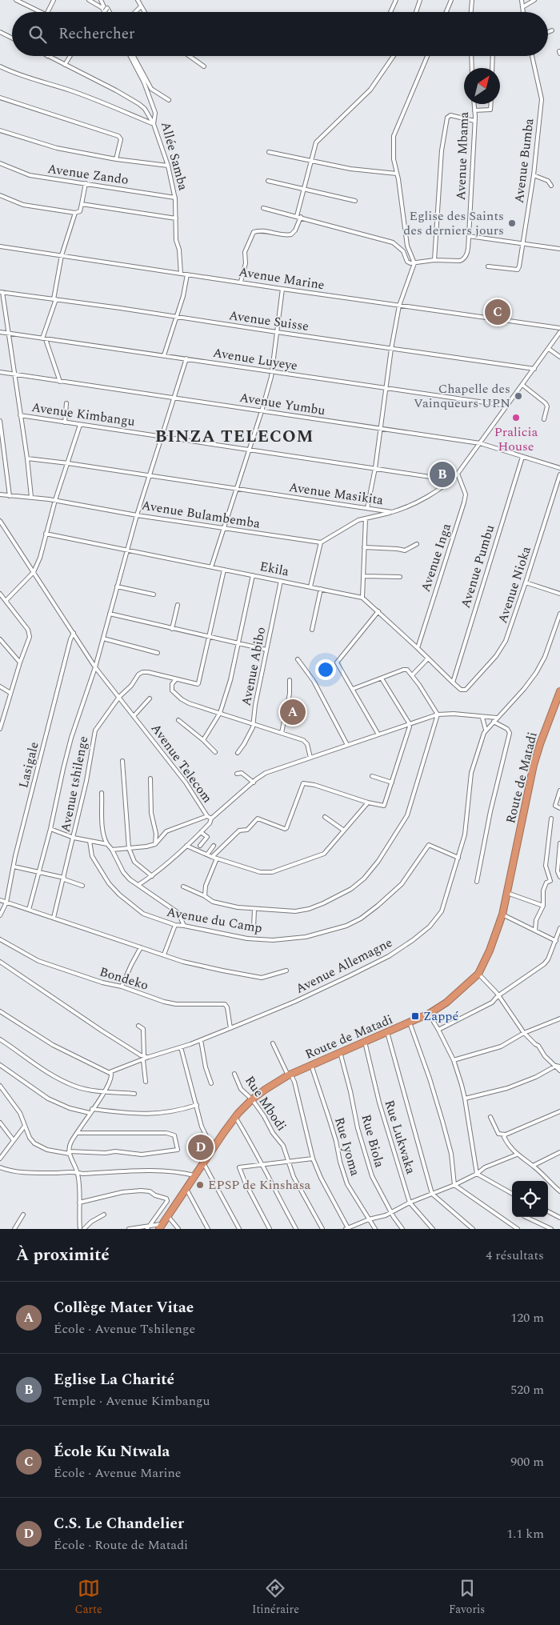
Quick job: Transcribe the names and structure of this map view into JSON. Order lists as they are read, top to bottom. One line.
{"streets":{"highway":["Route de Matadi"],"street":["Allée Samba","Avenue Mbama","Avenue Bumba","Avenue Zando","Avenue Marine","Avenue Suisse","Avenue Luyeye","Avenue Yumbu","Avenue Kimbangu","Avenue Masikita","Avenue Bulambemba","Avenue Inga","Avenue Pumbu","Ekila","Avenue Nioka","Avenue Abibo","Avenue Telecom","Lasigale","Avenue tshilenge","Avenue du Camp","Avenue Allemagne","Bondeko","Rue Mbodi","Rue Lukwaka","Rue Biola","Rue Iyoma"]},"crossings":[["Allée Samba","Avenue Zando"],["Allée Samba","Avenue Marine"],["Avenue Suisse","Avenue Masikita"],["Avenue Luyeye","Avenue Masikita"],["Avenue Yumbu","Avenue Masikita"],["Avenue Yumbu","Avenue Pumbu"],["Avenue Kimbangu","Avenue Masikita"],["Avenue Masikita","Avenue Inga"],["Avenue Inga","Ekila"],["Avenue Pumbu","Ekila"],["Ekila","Avenue Nioka"],["Ekila","Avenue Abibo"],["Avenue Telecom","Lasigale"],["Avenue Telecom","Avenue tshilenge"],["Route de Matadi","Rue Mbodi"],["Route de Matadi","Rue Lukwaka"],["Route de Matadi","Rue Biola"],["Route de Matadi","Rue Iyoma"],["Avenue du Camp","Avenue Allemagne"],["Avenue Allemagne","Bondeko"]],"districts":["BINZA TELECOM"],"places":{"other":["Eglise des Saints des derniers jours","Chapelle des Vainqueurs UPN","Pralicia House","EPSP de Kinshasa"],"transit":["Zappé"]},"north":"top right","page":{"search":"Rechercher","pins":["C","B","A","D"],"heading":["À proximité","4 résultats"],"list":[{"mark":"A","name":"Collège Mater Vitae","note":"École · Avenue Tshilenge","value":"120 m"},{"mark":"B","name":"Eglise La Charité","note":"Temple · Avenue Kimbangu","value":"520 m"},{"mark":"C","name":"École Ku Ntwala","note":"École · Avenue Marine","value":"900 m"},{"mark":"D","name":"C.S. Le Chandelier","note":"École · Route de Matadi","value":"1.1 km"}],"nav":["Carte","Itinéraire","Favoris"]}}
